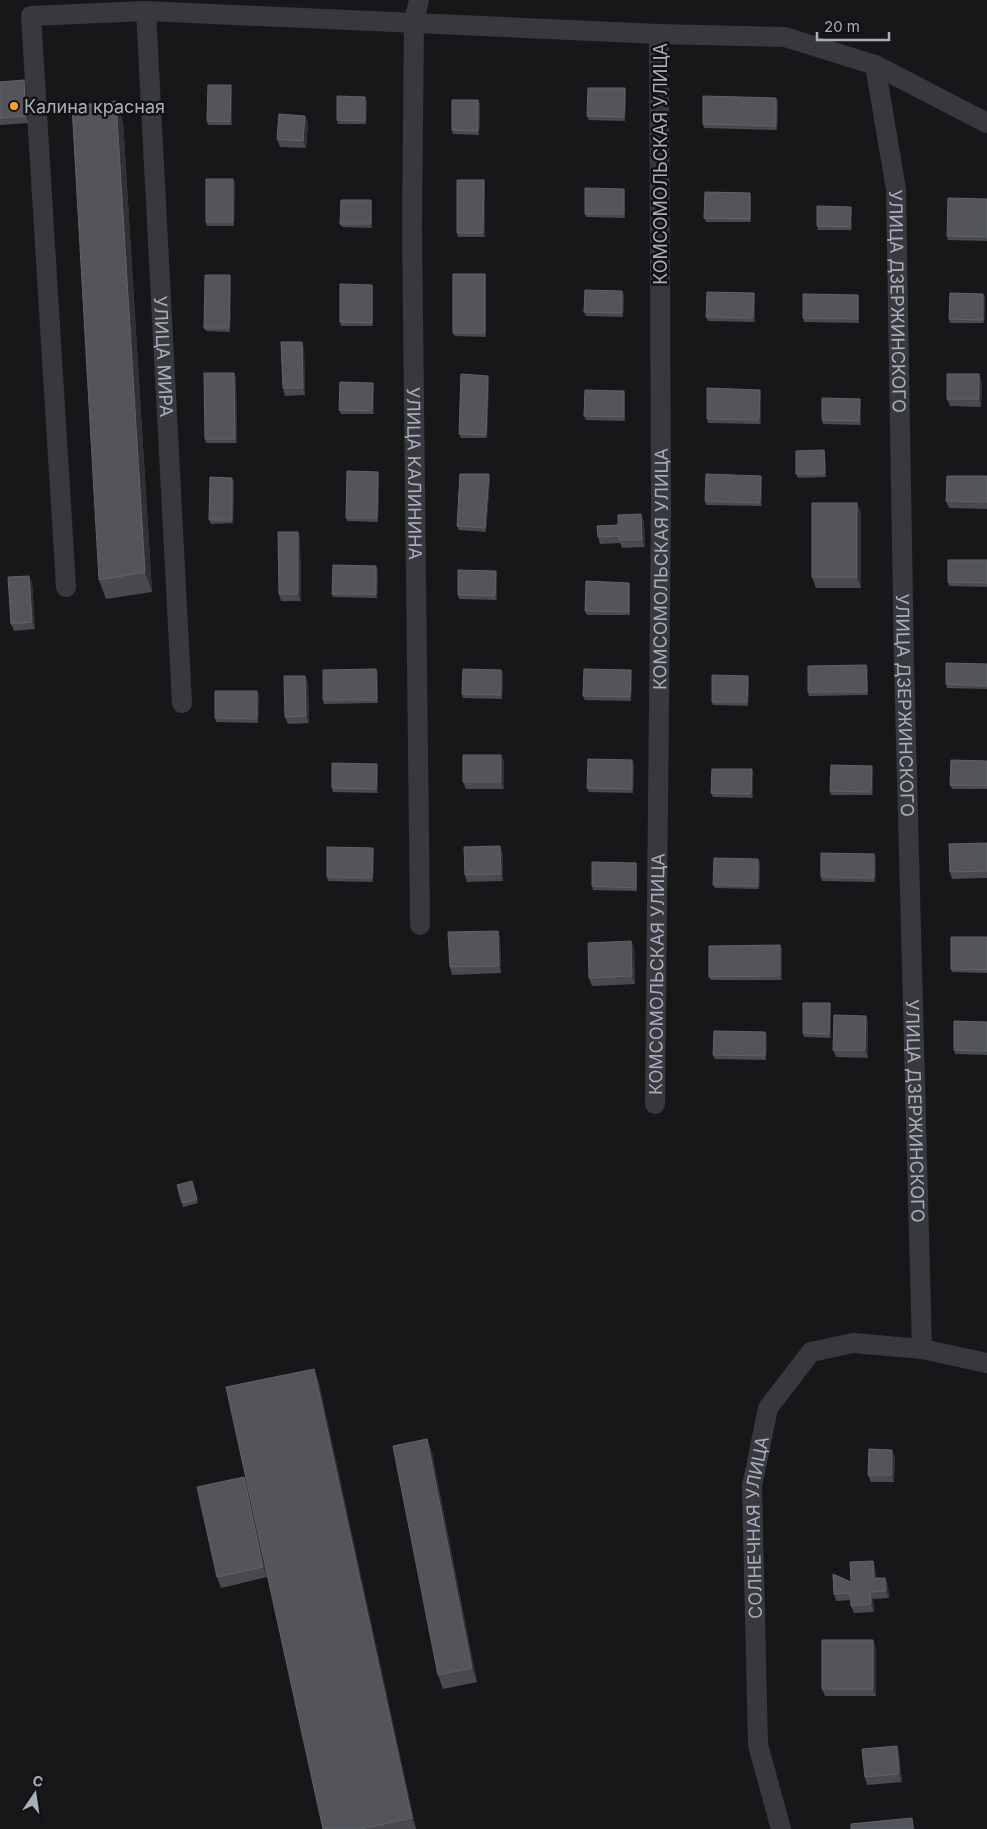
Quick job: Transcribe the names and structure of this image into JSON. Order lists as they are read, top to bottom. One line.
{"streets":{"street":["КОМСОМОЛЬСКАЯ УЛИЦА","УЛИЦА ДЗЕРЖИНСКОГО","УЛИЦА МИРА","УЛИЦА КАЛИНИНА","СОЛНЕЧНАЯ УЛИЦА"]},"crossings":[["УЛИЦА ДЗЕРЖИНСКОГО","СОЛНЕЧНАЯ УЛИЦА"]],"places":["Калина красная"],"scale_bar":"20 m","north":"top"}
